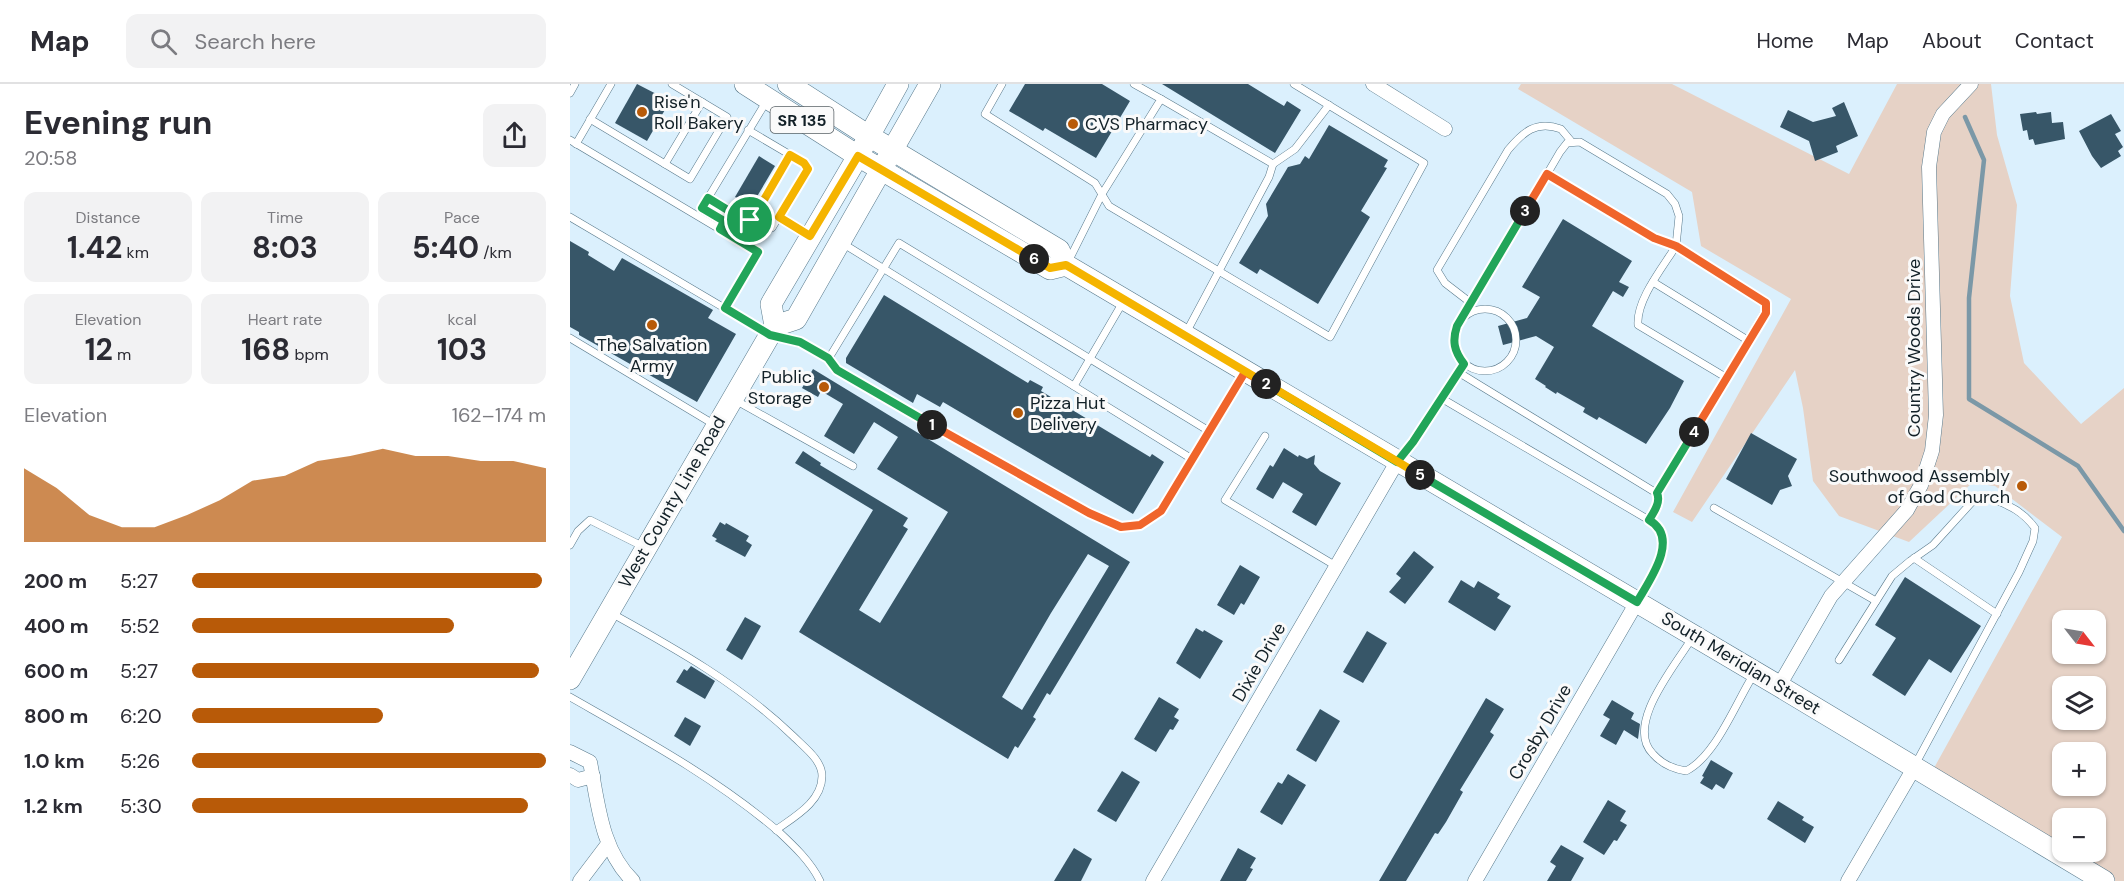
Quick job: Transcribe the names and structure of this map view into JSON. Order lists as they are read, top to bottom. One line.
{"streets":{"main road":["SR 135","West County Line Road","South Meridian Street"],"street":["Country Woods Drive","Dixie Drive","Crosby Drive"]},"crossings":[["SR 135","South Meridian Street"],["Country Woods Drive","South Meridian Street"],["Dixie Drive","South Meridian Street"],["South Meridian Street","Crosby Drive"]],"places":["Rise'n Roll Bakery","CVS Pharmacy","The Salvation Army","Public Storage","Pizza Hut Delivery","Southwood Assembly of God Church"],"north":"bottom right","page":{"header":"Map","search":"Search here","nav":["Home","Map","About","Contact"],"heading":["Evening run","20:58"],"stats":[["Distance","1.42 km"],["Time","8:03"],["Pace","5:40 /km"],["Elevation","12 m"],["Heart rate","168 bpm"],["kcal","103"]],"pins":["3","6","2","1","4","5"],"chart":["Elevation","162–174 m"],"list":[{"name":"200 m","note":"5:27"},{"name":"400 m","note":"5:52"},{"name":"600 m","note":"5:27"},{"name":"800 m","note":"6:20"},{"name":"1.0 km","note":"5:26"},{"name":"1.2 km","note":"5:30"}],"map_buttons":["+","−"]}}
